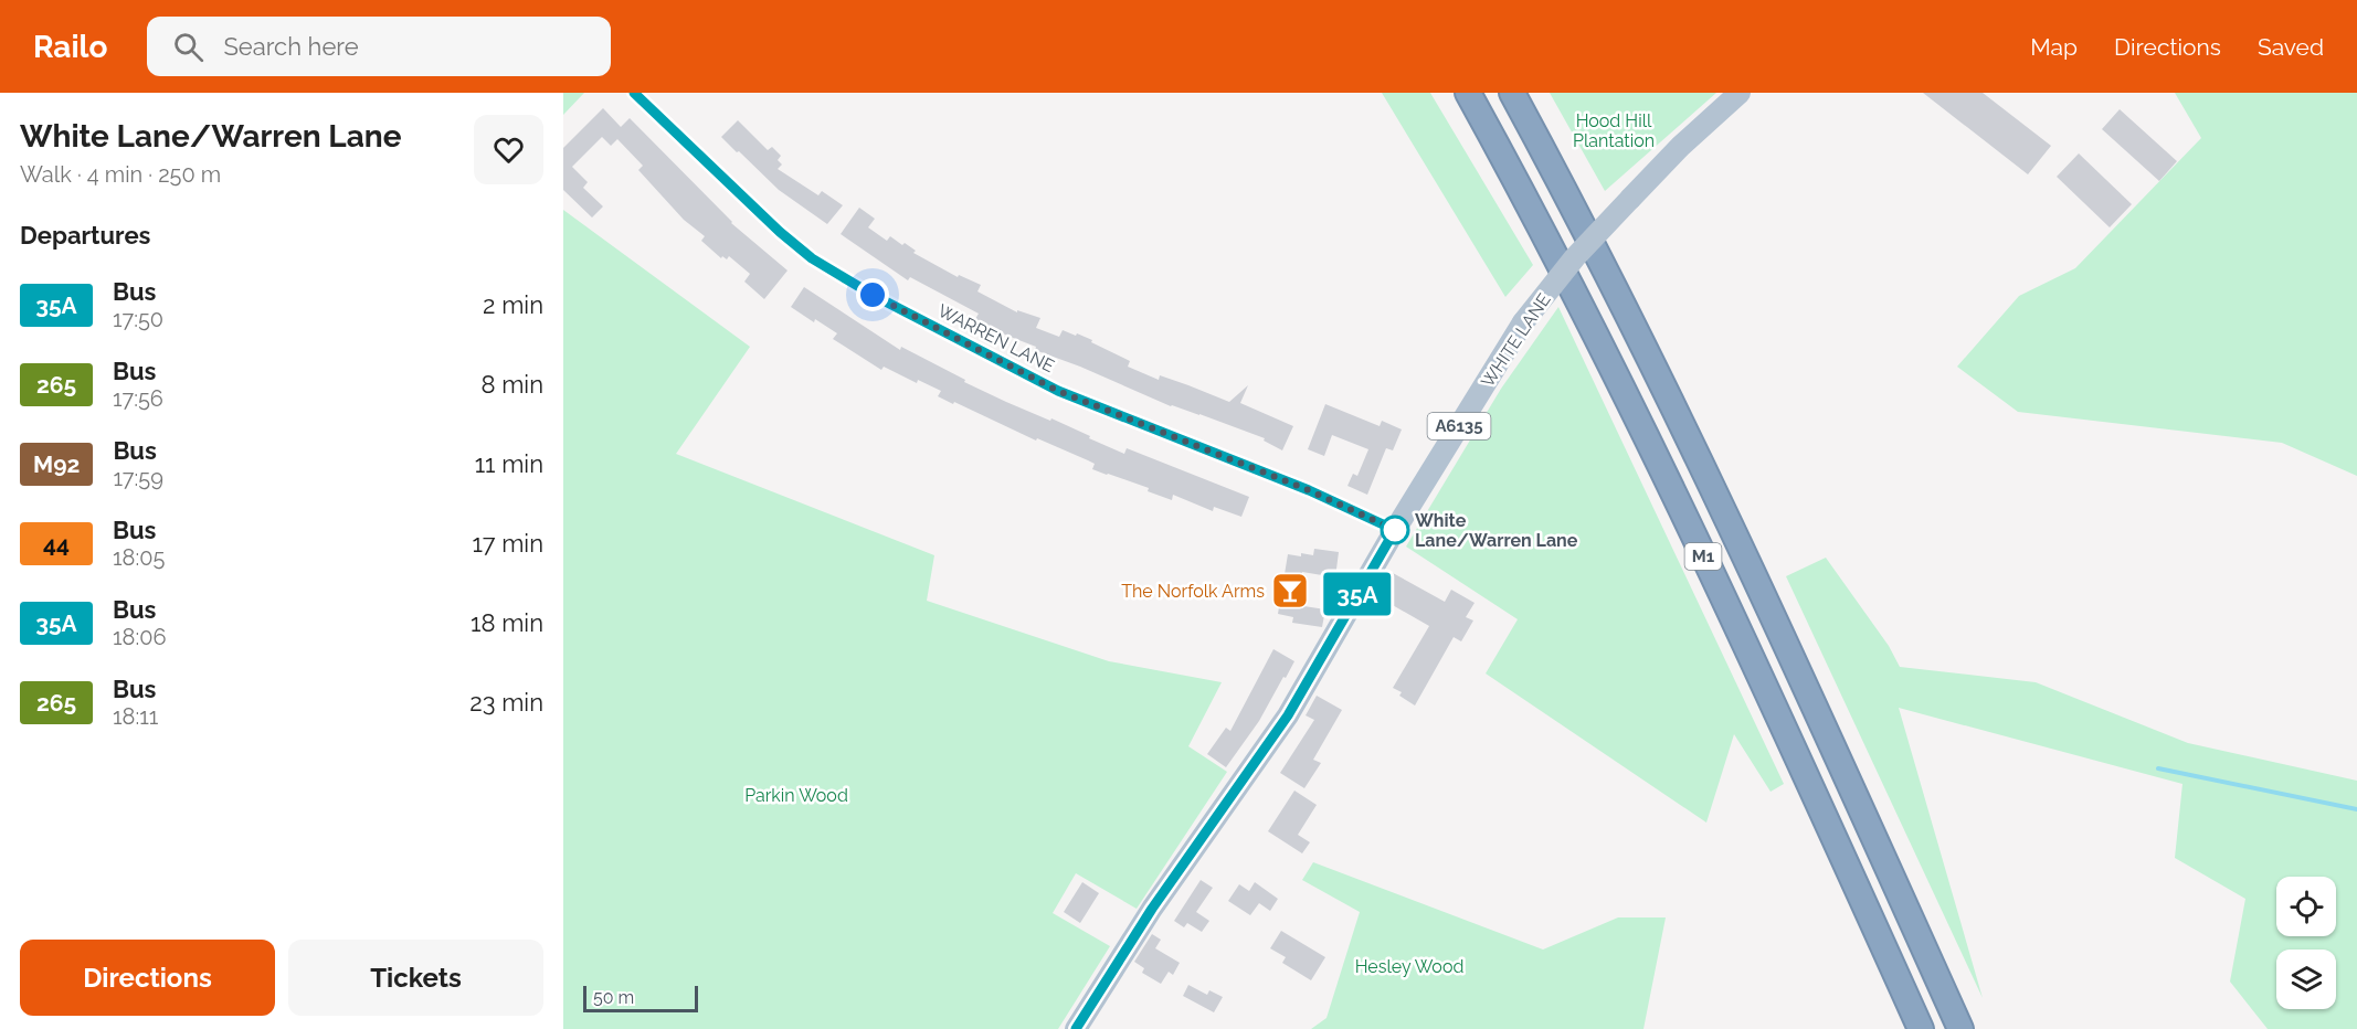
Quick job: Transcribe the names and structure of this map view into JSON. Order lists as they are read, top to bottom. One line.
{"streets":{"highway":["M1"],"main road":["WHITE LANE","A6135"],"street":["WARREN LANE"]},"crossings":[["WARREN LANE","WHITE LANE"]],"parks":["Hood Hill Plantation","Parkin Wood","Hesley Wood"],"places":{"other":["White Lane/Warren Lane"],"bar":["The Norfolk Arms"]},"lines":["bus line 35A"],"scale_bar":"50 m","page":{"header":"Railo","search":"Search here","nav":["Map","Directions","Saved"],"heading":[["White Lane/Warren Lane","Walk · 4 min · 250 m"],"Departures"],"on_map":"35A","list":[{"mark":"35A","name":"Bus","note":"17:50","value":"2 min"},{"mark":"265","name":"Bus","note":"17:56","value":"8 min"},{"mark":"M92","name":"Bus","note":"17:59","value":"11 min"},{"mark":"44","name":"Bus","note":"18:05","value":"17 min"},{"mark":"35A","name":"Bus","note":"18:06","value":"18 min"},{"mark":"265","name":"Bus","note":"18:11","value":"23 min"}],"buttons":["Directions","Tickets"],"scale":"50 m"}}
